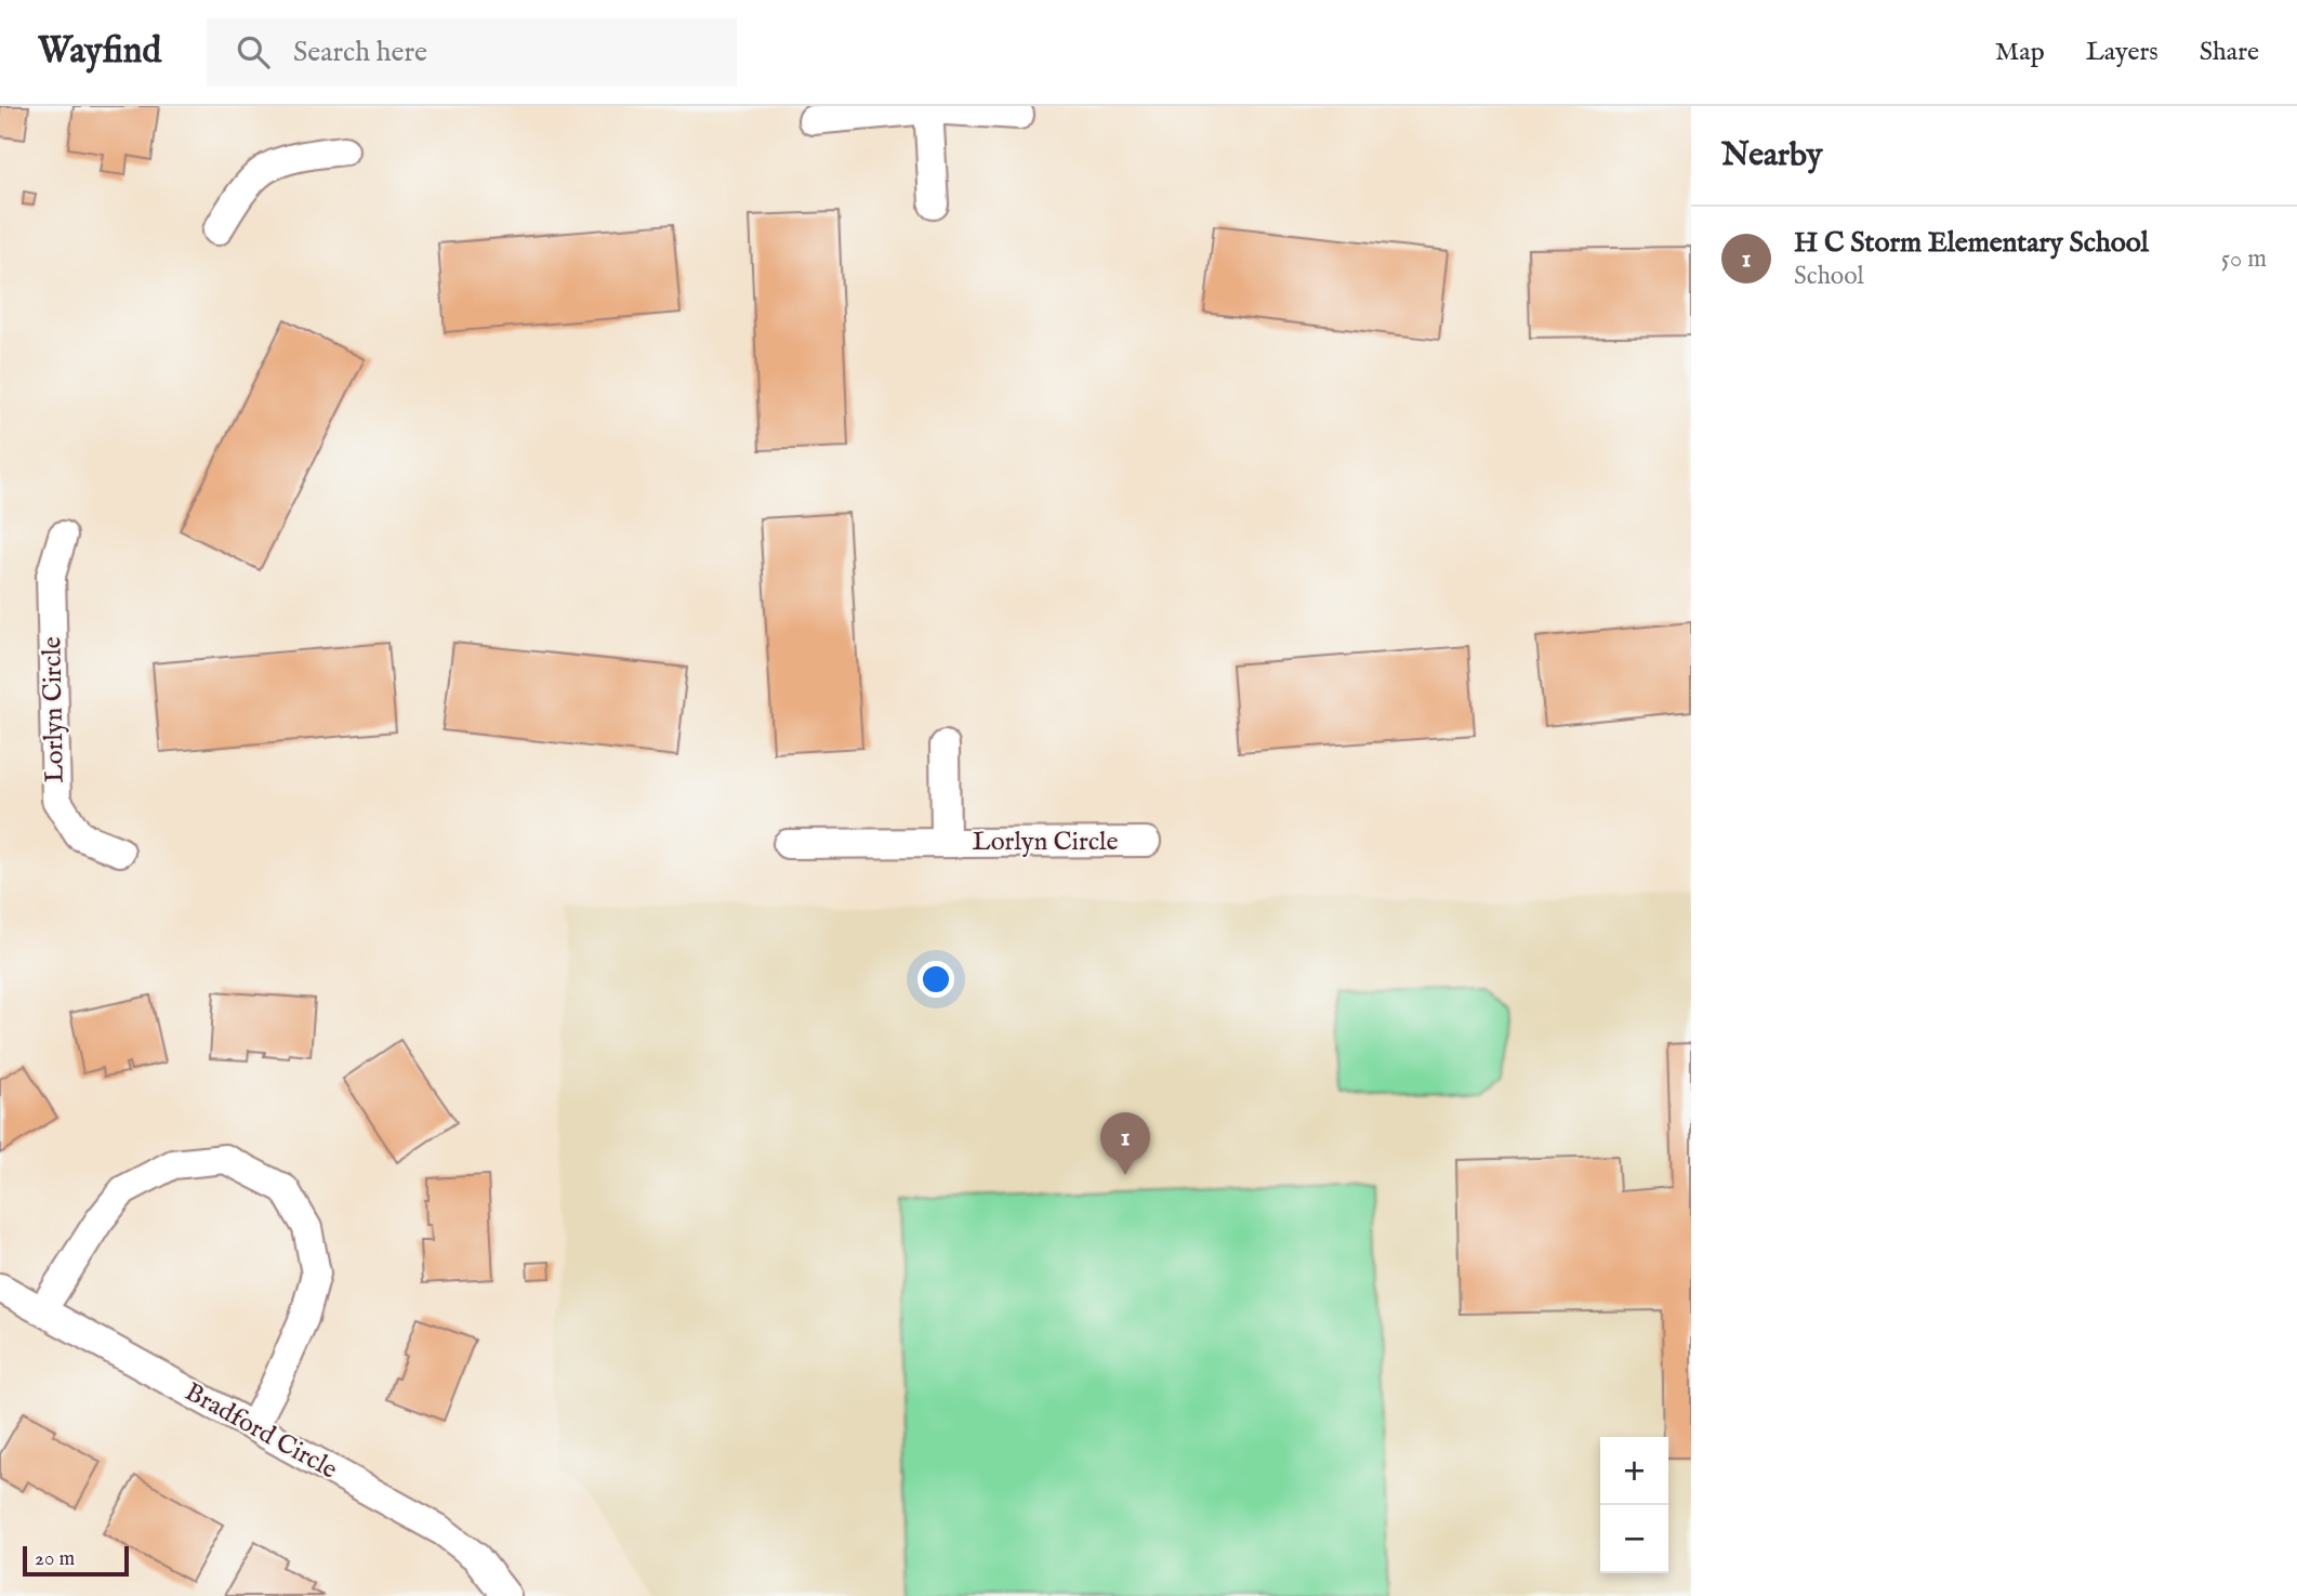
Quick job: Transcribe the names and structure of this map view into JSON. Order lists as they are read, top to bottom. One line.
{"streets":{"street":["Lorlyn Circle","Bradford Circle"]},"scale_bar":"20 m","page":{"header":"Wayfind","search":"Search here","nav":["Map","Layers","Share"],"heading":"Nearby","list":[{"mark":"1","name":"H C Storm Elementary School","note":"School","value":"50 m"}],"pins":"1","map_buttons":["+","−"],"scale":"20 m"}}
